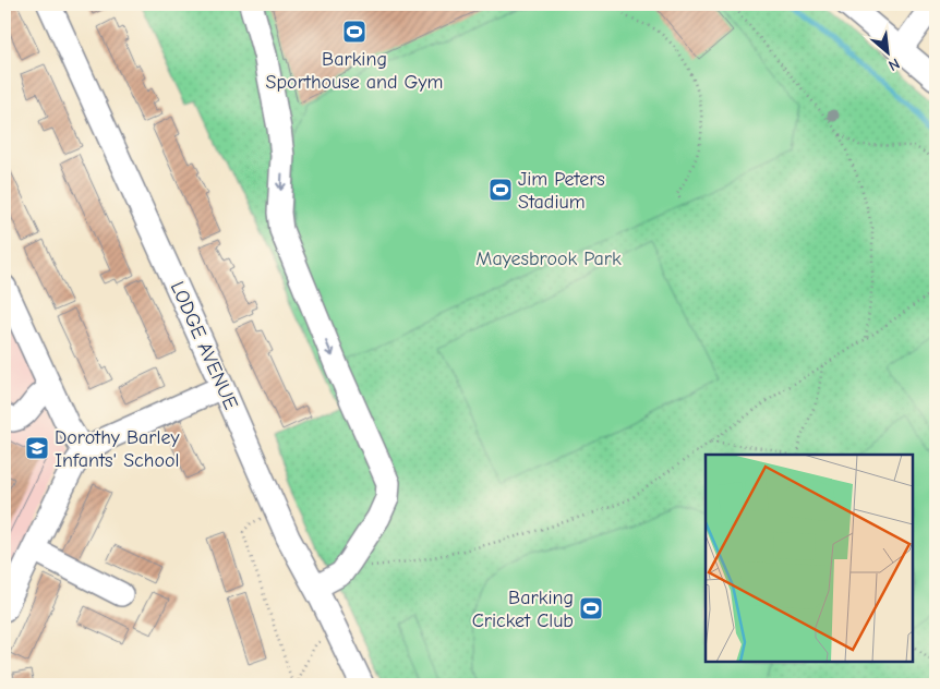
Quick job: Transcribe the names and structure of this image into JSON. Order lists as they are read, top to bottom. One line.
{"streets":{"street":["LODGE AVENUE"]},"parks":["Mayesbrook Park"],"places":{"sports":["Barking Sporthouse and Gym","Jim Peters Stadium","Barking Cricket Club"],"school or university":["Dorothy Barley Infants' School"]},"north":"bottom right"}
